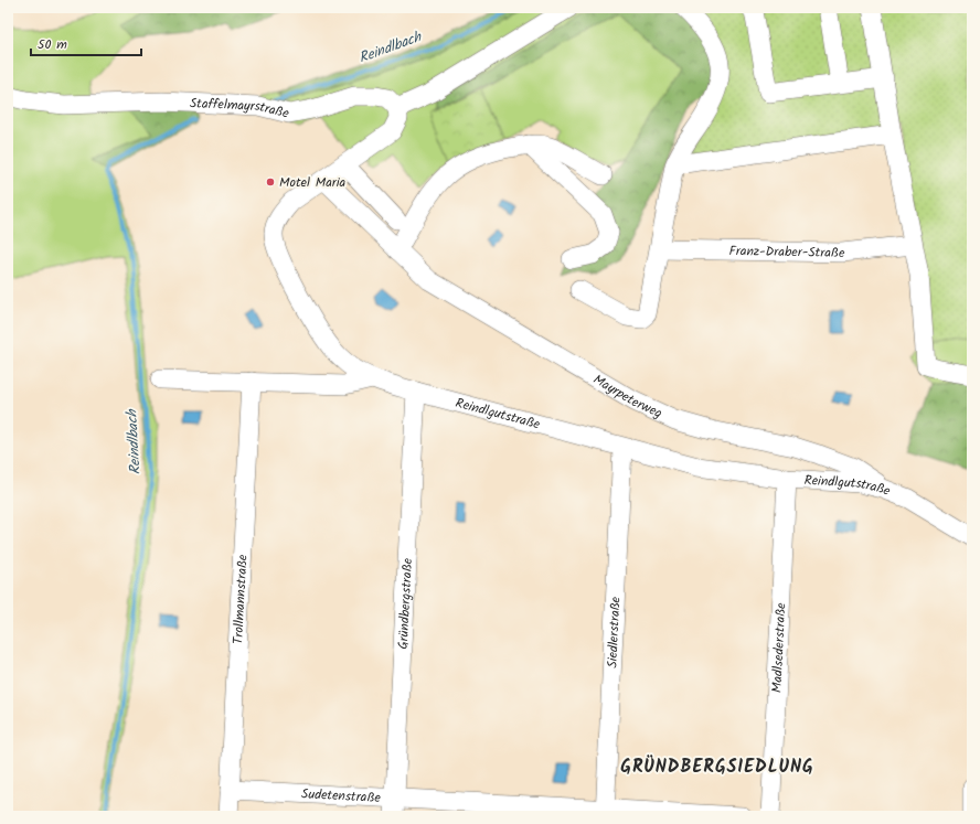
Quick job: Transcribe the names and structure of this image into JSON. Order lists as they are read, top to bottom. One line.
{"streets":{"street":["Staffelmayrstraße","Franz-Draber-Straße","Mayrpeterweg","Reindlgutstraße","Trollmannstraße","Gründbergstraße","Siedlerstraße","Madlsederstraße","Sudetenstraße"]},"crossings":[["Staffelmayrstraße","Reindlgutstraße"],["Mayrpeterweg","Reindlgutstraße"],["Reindlgutstraße","Gründbergstraße"],["Reindlgutstraße","Siedlerstraße"],["Reindlgutstraße","Madlsederstraße"],["Trollmannstraße","Sudetenstraße"],["Gründbergstraße","Sudetenstraße"],["Siedlerstraße","Sudetenstraße"]],"districts":["GRÜNDBERGSIEDLUNG"],"water":["Reindlbach"],"places":["Motel Maria"],"scale_bar":"50 m"}
